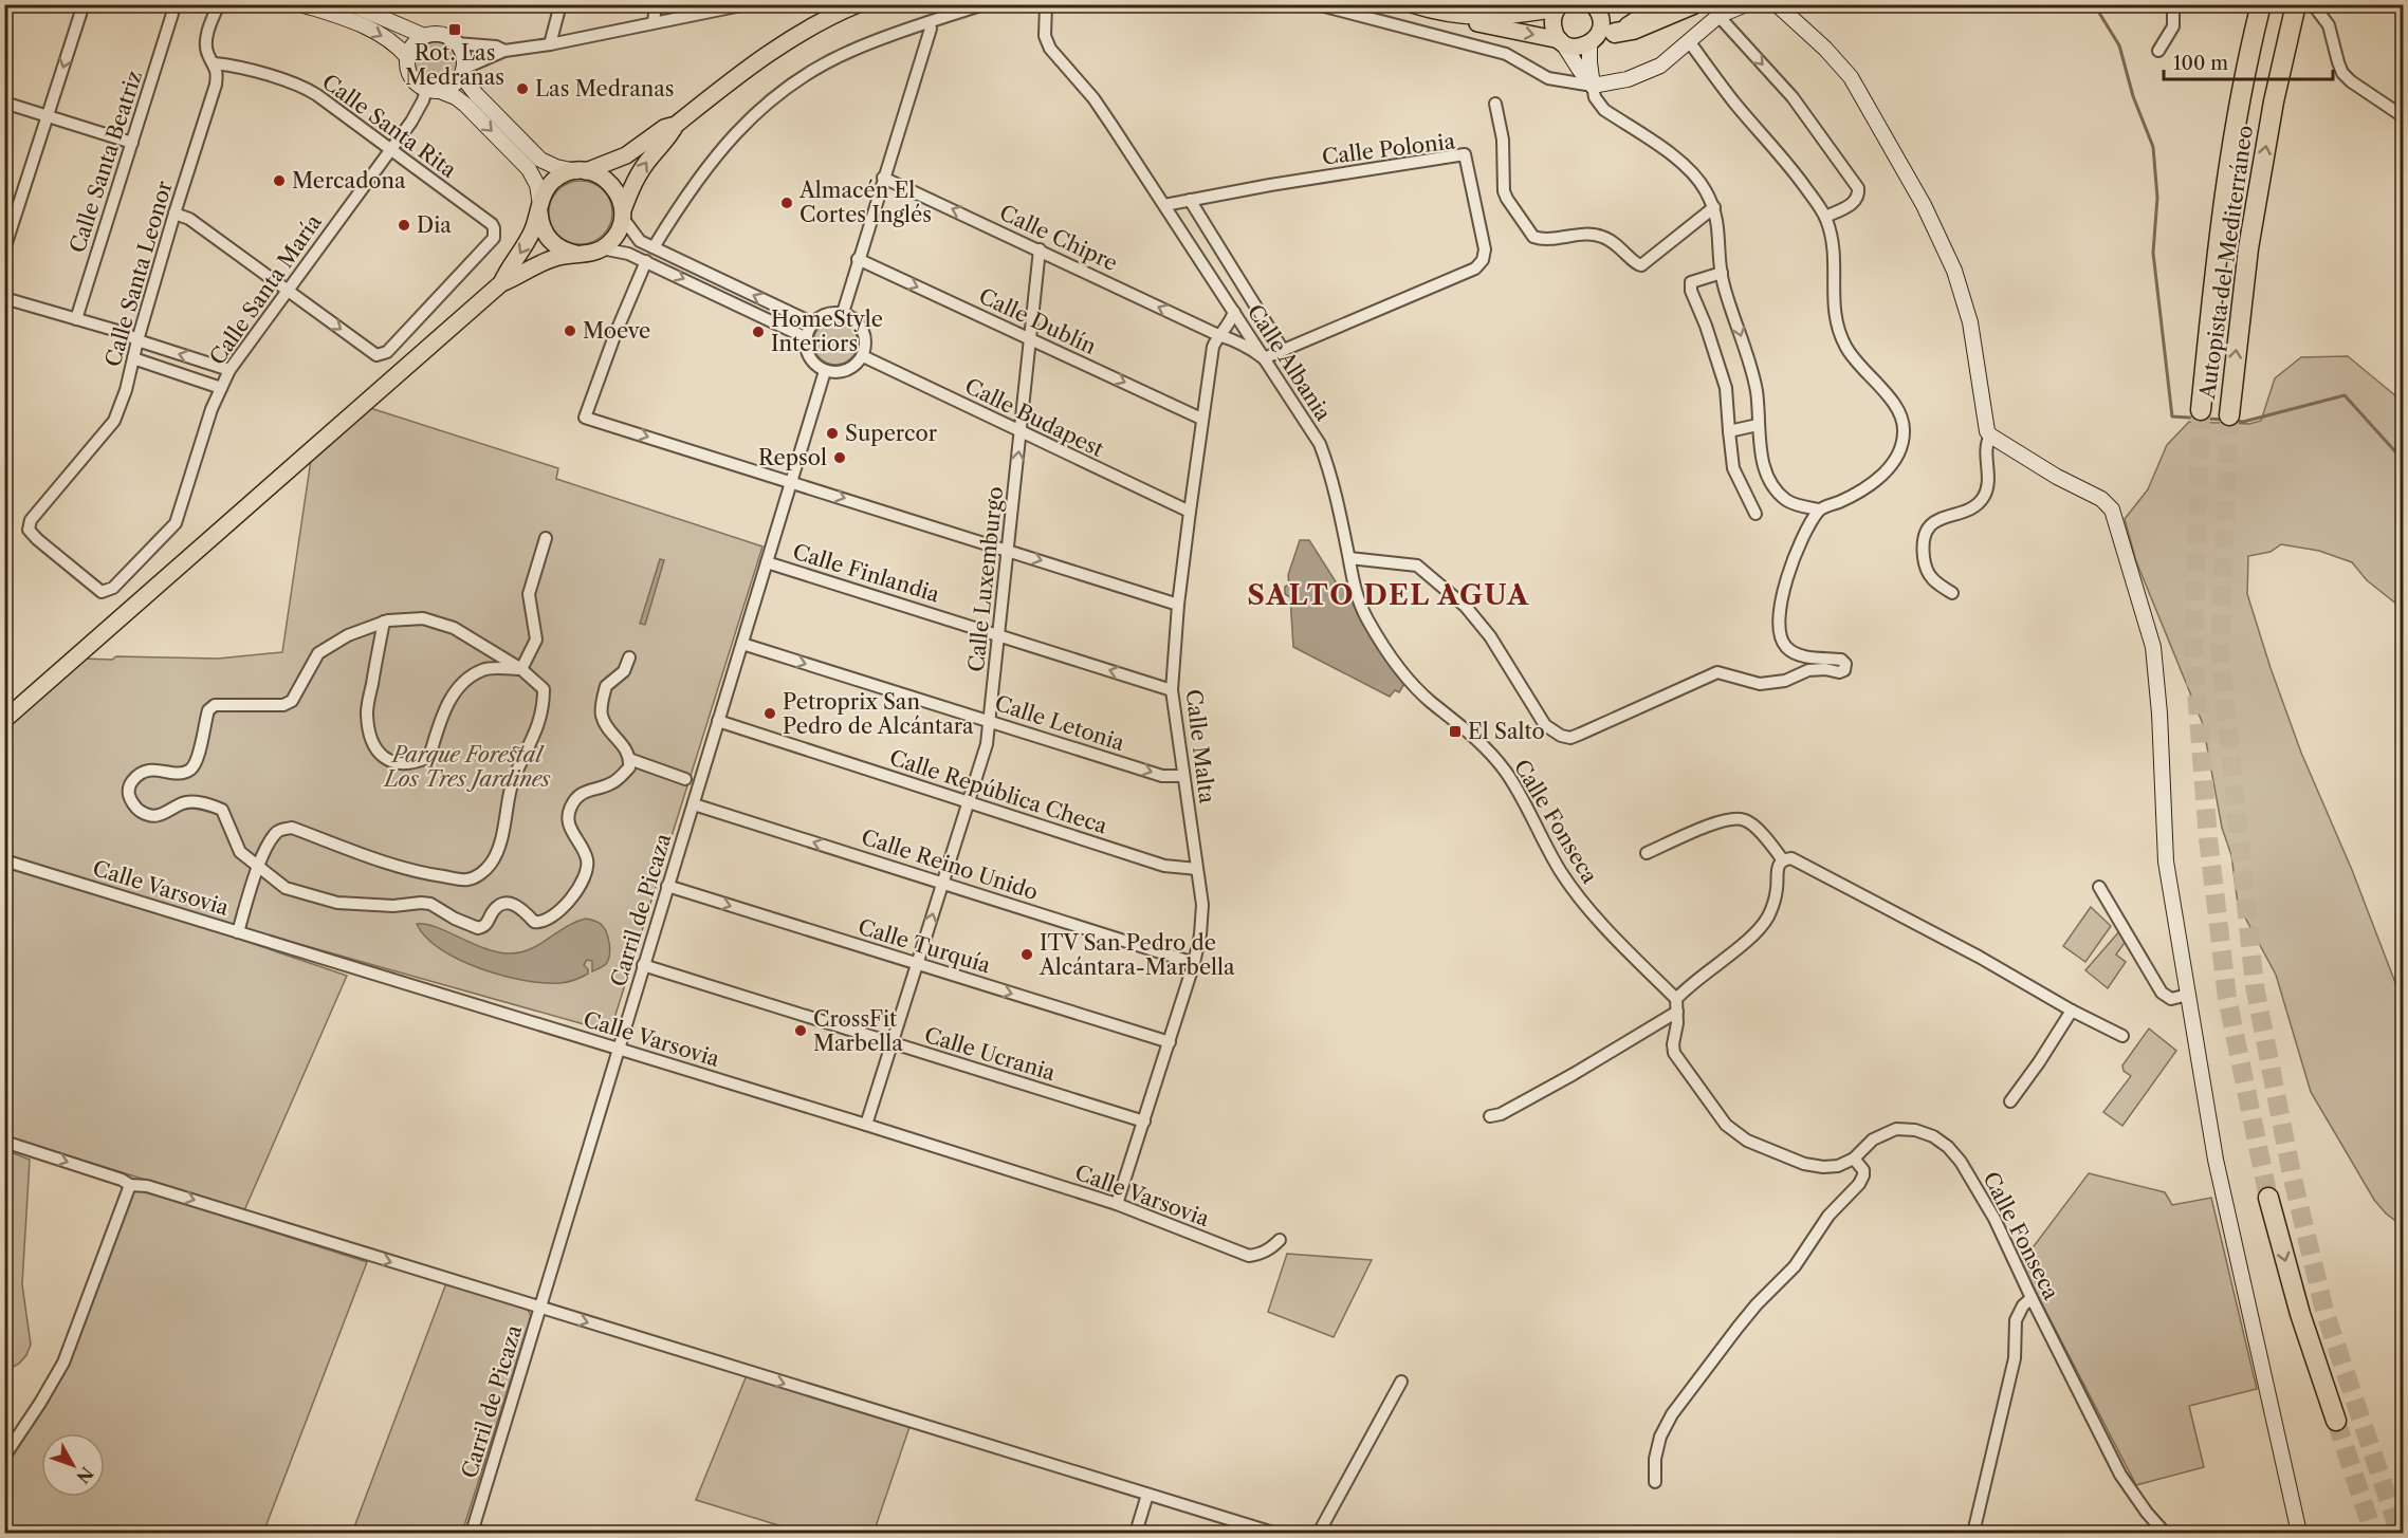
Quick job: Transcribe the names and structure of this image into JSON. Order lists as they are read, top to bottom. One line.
{"streets":{"highway":["Autopista del Mediterráneo"],"street":["Calle Santa Rita","Calle Polonia","Calle Santa Beatriz","Calle Chipre","Calle Santa Leonor","Calle Santa María","Calle Dublín","Calle Albania","Calle Budapest","Calle Finlandia","Calle Luxemburgo","Calle Letonia","Calle Malta","Calle República Checa","Calle Fonseca","Calle Reino Unido","Calle Varsovia","Carril de Picaza","Calle Turquía","Calle Ucrania"]},"crossings":[["Calle Santa Rita","Calle Santa Leonor"],["Calle Santa Rita","Calle Santa María"],["Calle Polonia","Calle Albania"],["Calle Chipre","Calle Luxemburgo"],["Calle Chipre","Calle Malta"],["Calle Santa Leonor","Calle Santa María"],["Calle Dublín","Calle Luxemburgo"],["Calle Dublín","Calle Malta"],["Calle Albania","Calle Malta"],["Calle Albania","Calle Fonseca"],["Calle Budapest","Calle Luxemburgo"],["Calle Budapest","Calle Malta"],["Calle Budapest","Carril de Picaza"],["Calle Finlandia","Calle Luxemburgo"],["Calle Finlandia","Calle Malta"],["Calle Finlandia","Carril de Picaza"],["Calle Luxemburgo","Calle Letonia"],["Calle Luxemburgo","Calle República Checa"],["Calle Luxemburgo","Calle Reino Unido"],["Calle Luxemburgo","Calle Varsovia"],["Calle Luxemburgo","Calle Turquía"],["Calle Luxemburgo","Calle Ucrania"],["Calle Letonia","Calle Malta"],["Calle Letonia","Carril de Picaza"],["Calle Malta","Calle República Checa"],["Calle Malta","Calle Reino Unido"],["Calle Malta","Calle Varsovia"],["Calle Malta","Calle Turquía"],["Calle Malta","Calle Ucrania"],["Calle República Checa","Carril de Picaza"],["Calle Reino Unido","Carril de Picaza"],["Calle Varsovia","Carril de Picaza"],["Carril de Picaza","Calle Turquía"],["Carril de Picaza","Calle Ucrania"]],"one_way":["Calle Chipre","Calle Dublín","Calle Letonia","Calle Reino Unido","Calle Turquía"],"districts":["SALTO DEL AGUA"],"parks":["Parque Forestal Los Tres Jardines"],"places":{"transit":["Rot. Las Medranas","El Salto"],"other":["Las Medranas","Mercadona","Almacén El Cortes Inglés","Dia","Moeve","HomeStyle Interiors","Supercor","Repsol","Petroprix San Pedro de Alcántara","ITV San Pedro de Alcántara-Marbella","CrossFit Marbella"]},"scale_bar":"100 m","north":"bottom right"}
